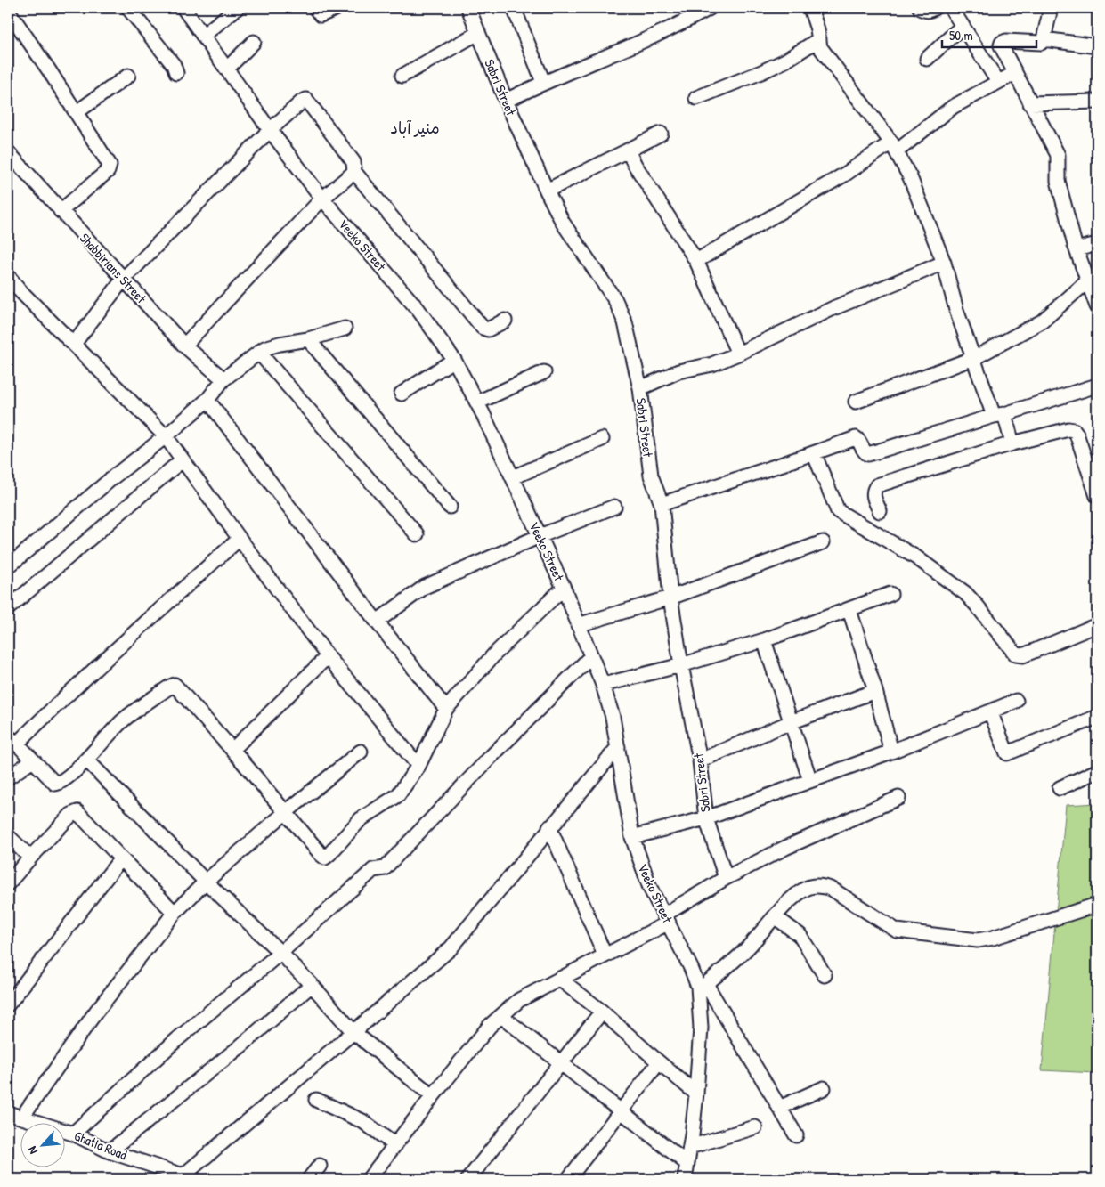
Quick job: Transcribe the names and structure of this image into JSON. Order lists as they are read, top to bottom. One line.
{"streets":{"street":["Sabri Street","Veeko Street","Shabbirians Street","Ghatia Road"]},"districts":["منیر آباد"],"scale_bar":"50 m","north":"bottom left"}
